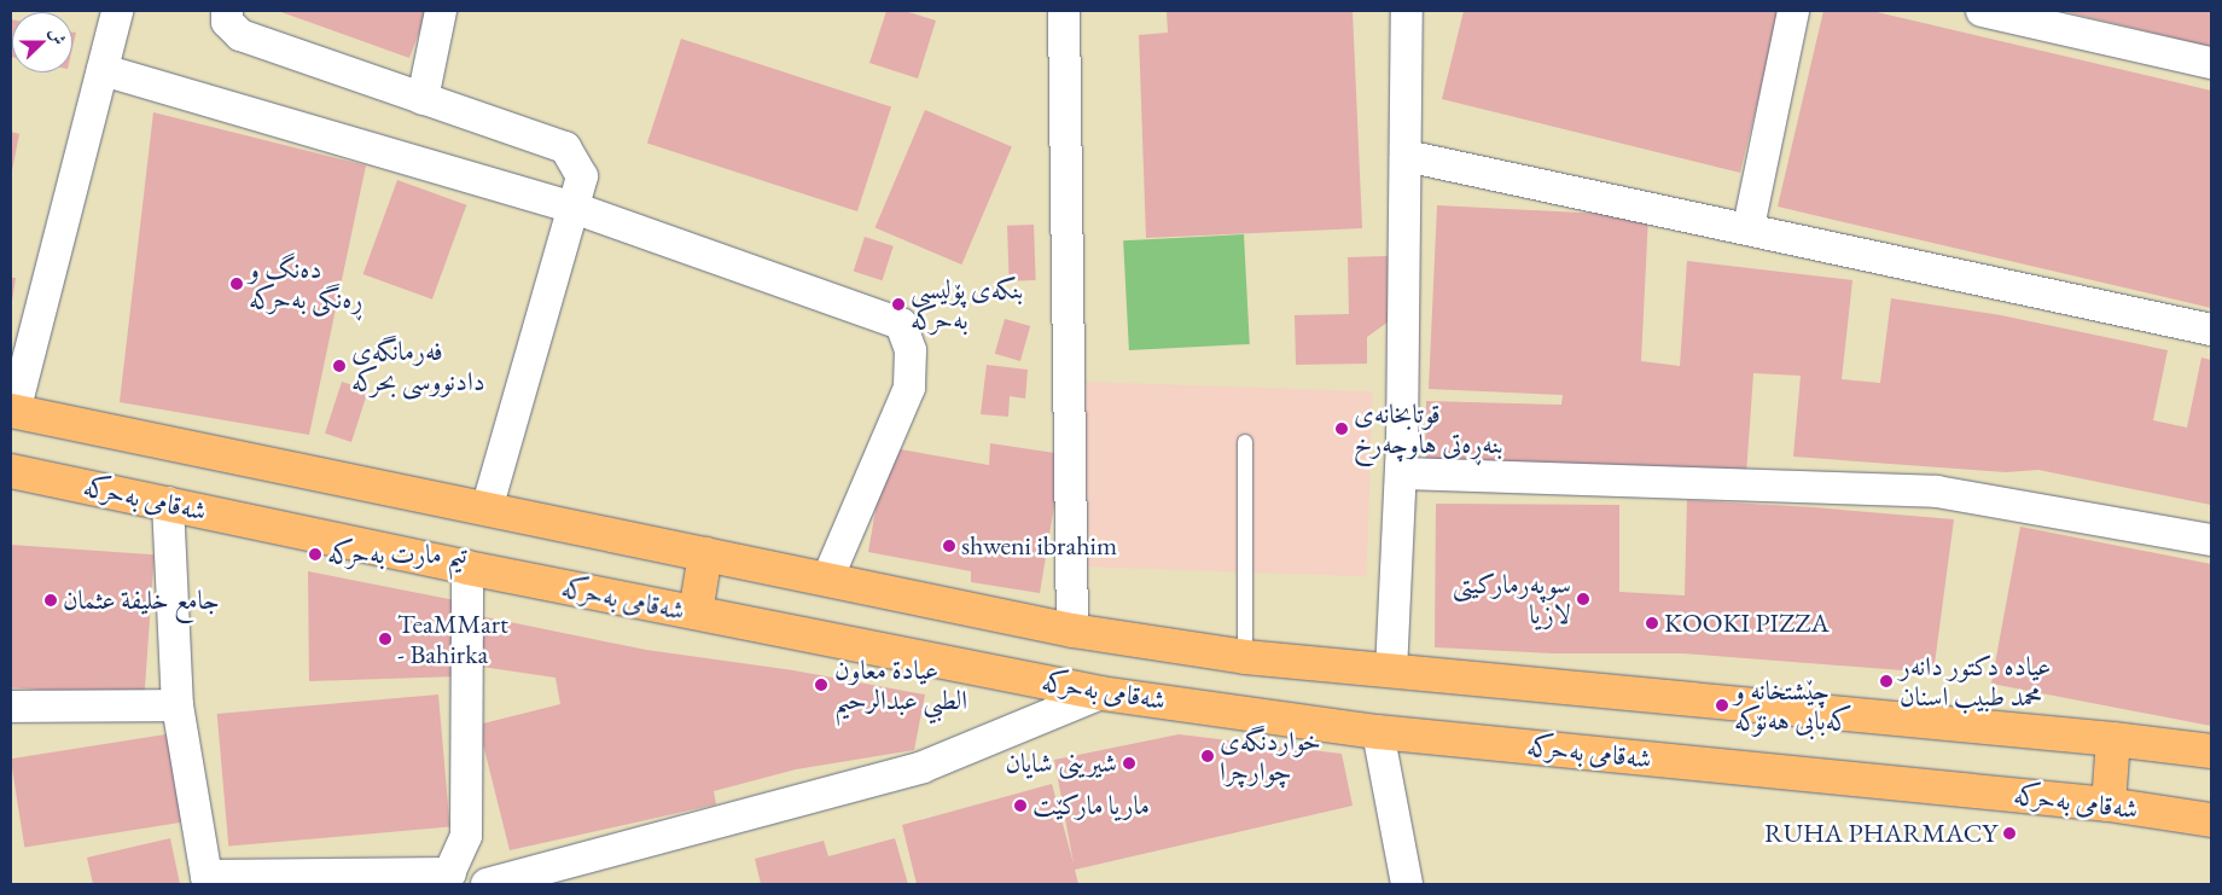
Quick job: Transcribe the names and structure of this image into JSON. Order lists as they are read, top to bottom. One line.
{"streets":{"main road":["شەقامی بەحرکە"]},"places":["دەنگ و ڕەنگی بەحرکە","بنکەی پۆلیسی بەحرکە","فەرمانگەی دادنووسی بحرکە","قوتابخانەی بنەڕەتی هاوچەرخ","shweni ibrahim","تیم مارت بەحرکە","سوپه‌رمارکیتی لازیا","جامع خليفة عثمان","KOOKI PIZZA","TeaMMart - Bahirka","عياده دكتور دانەر محمد طبيب اسنان","عيادة معاون الطبي عبدالرحيم","چێشتخانە و کەبابی هەنۆکە","خواردنگەی چوارچرا","شیرینی شایان","ماریا مارکێت","RUHA PHARMACY"],"north":"right"}
